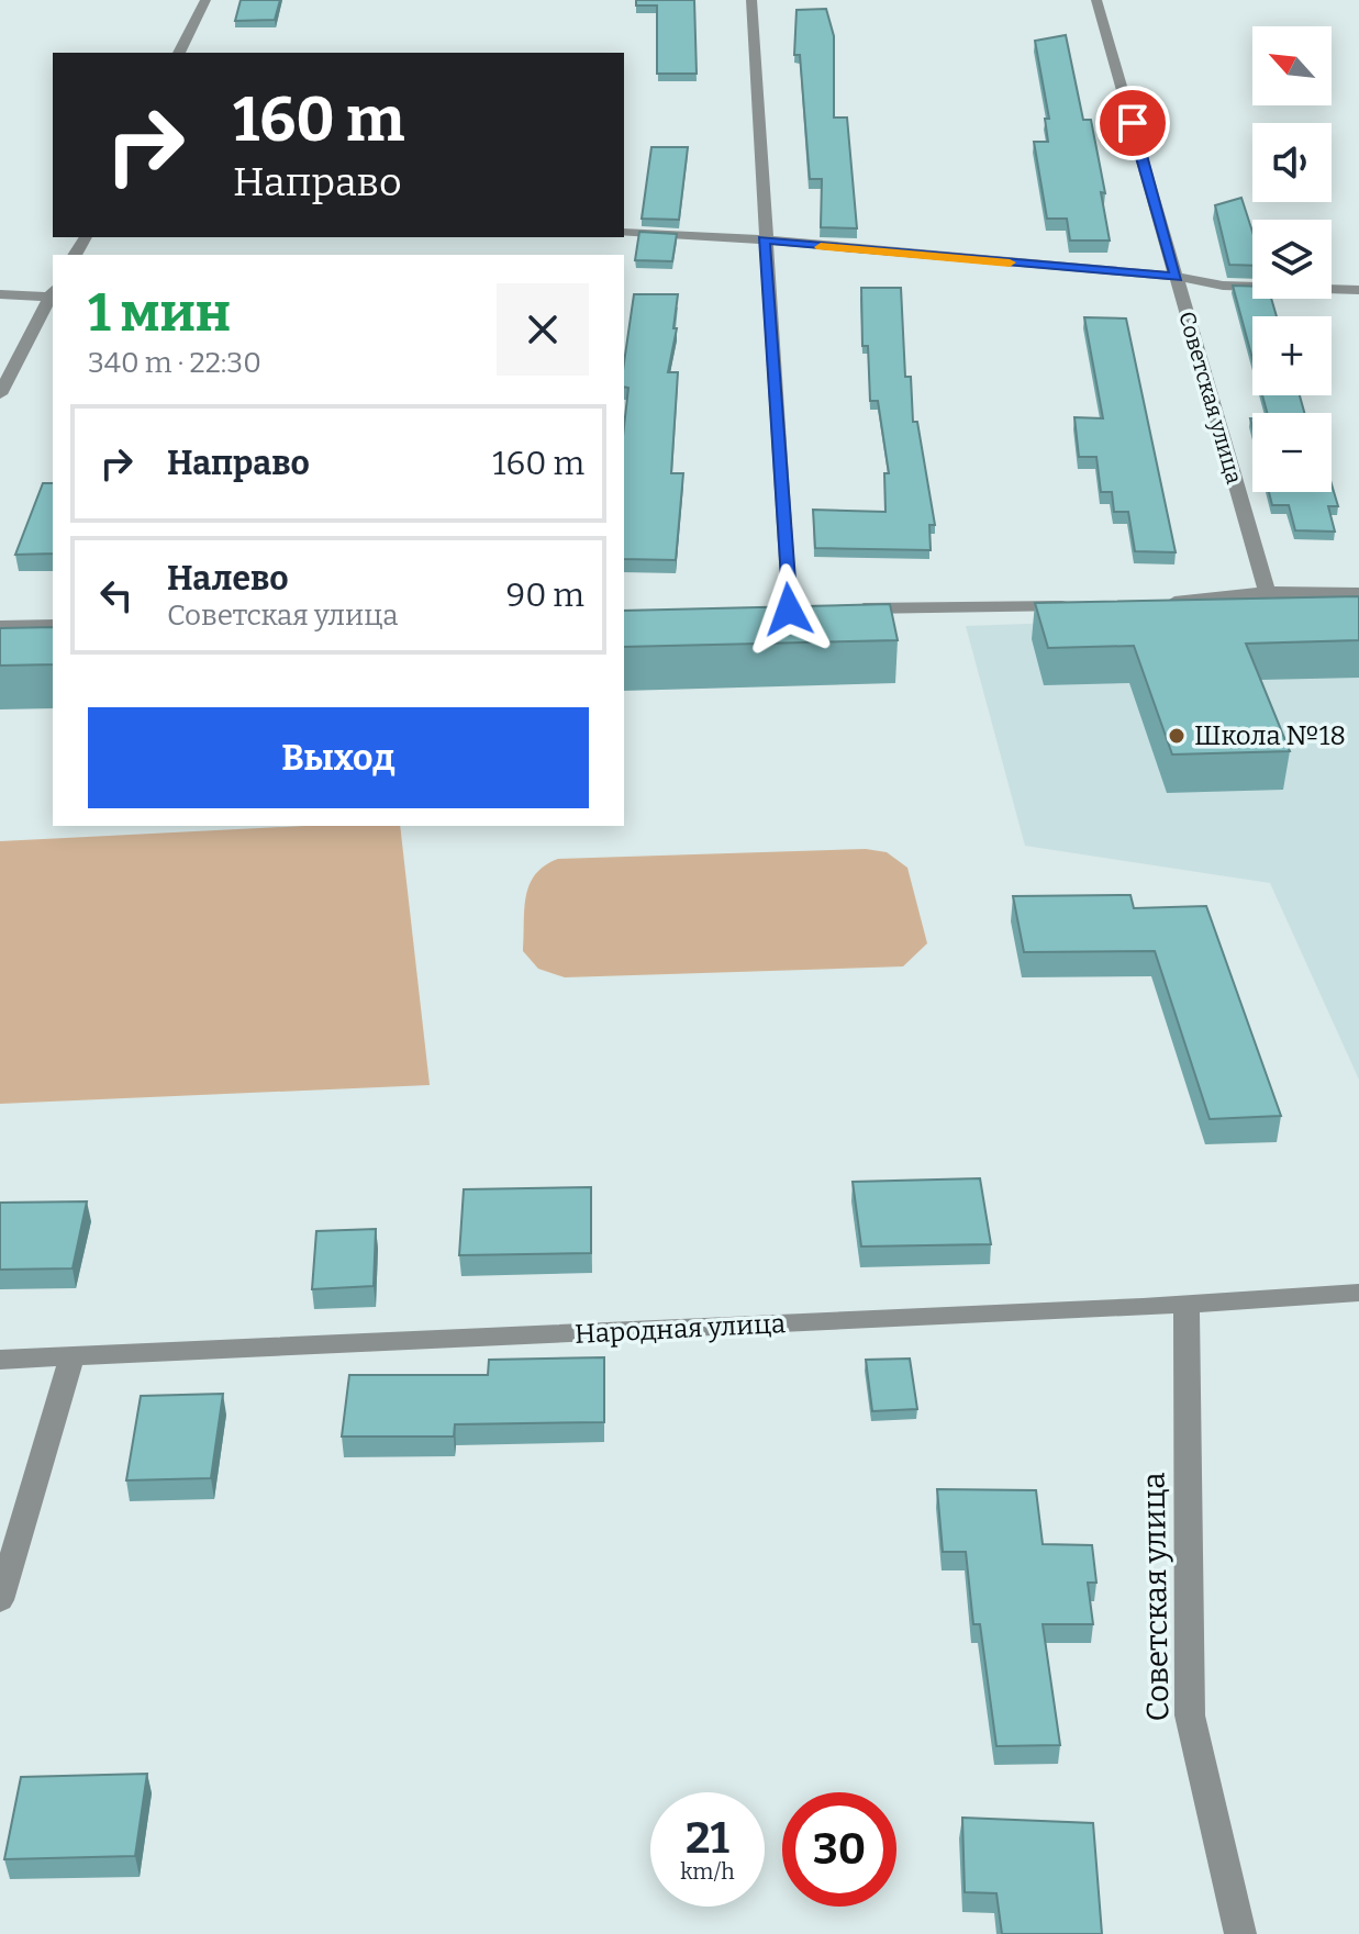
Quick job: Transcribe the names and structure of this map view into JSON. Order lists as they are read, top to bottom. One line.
{"streets":{"street":["Советская улица","Народная улица"]},"crossings":[["Советская улица","Народная улица"]],"places":["Школа №18"],"north":"top left","page":{"map_buttons":["+","−"],"turn":["160 m","Направо"],"heading":["1 мин","340 m · 22:30"],"list":[{"name":"Направо","value":"160 m"},{"name":"Налево","note":"Советская улица","value":"90 m"}],"buttons":"Выход","speed":"21 km/h","limit":"30"}}
